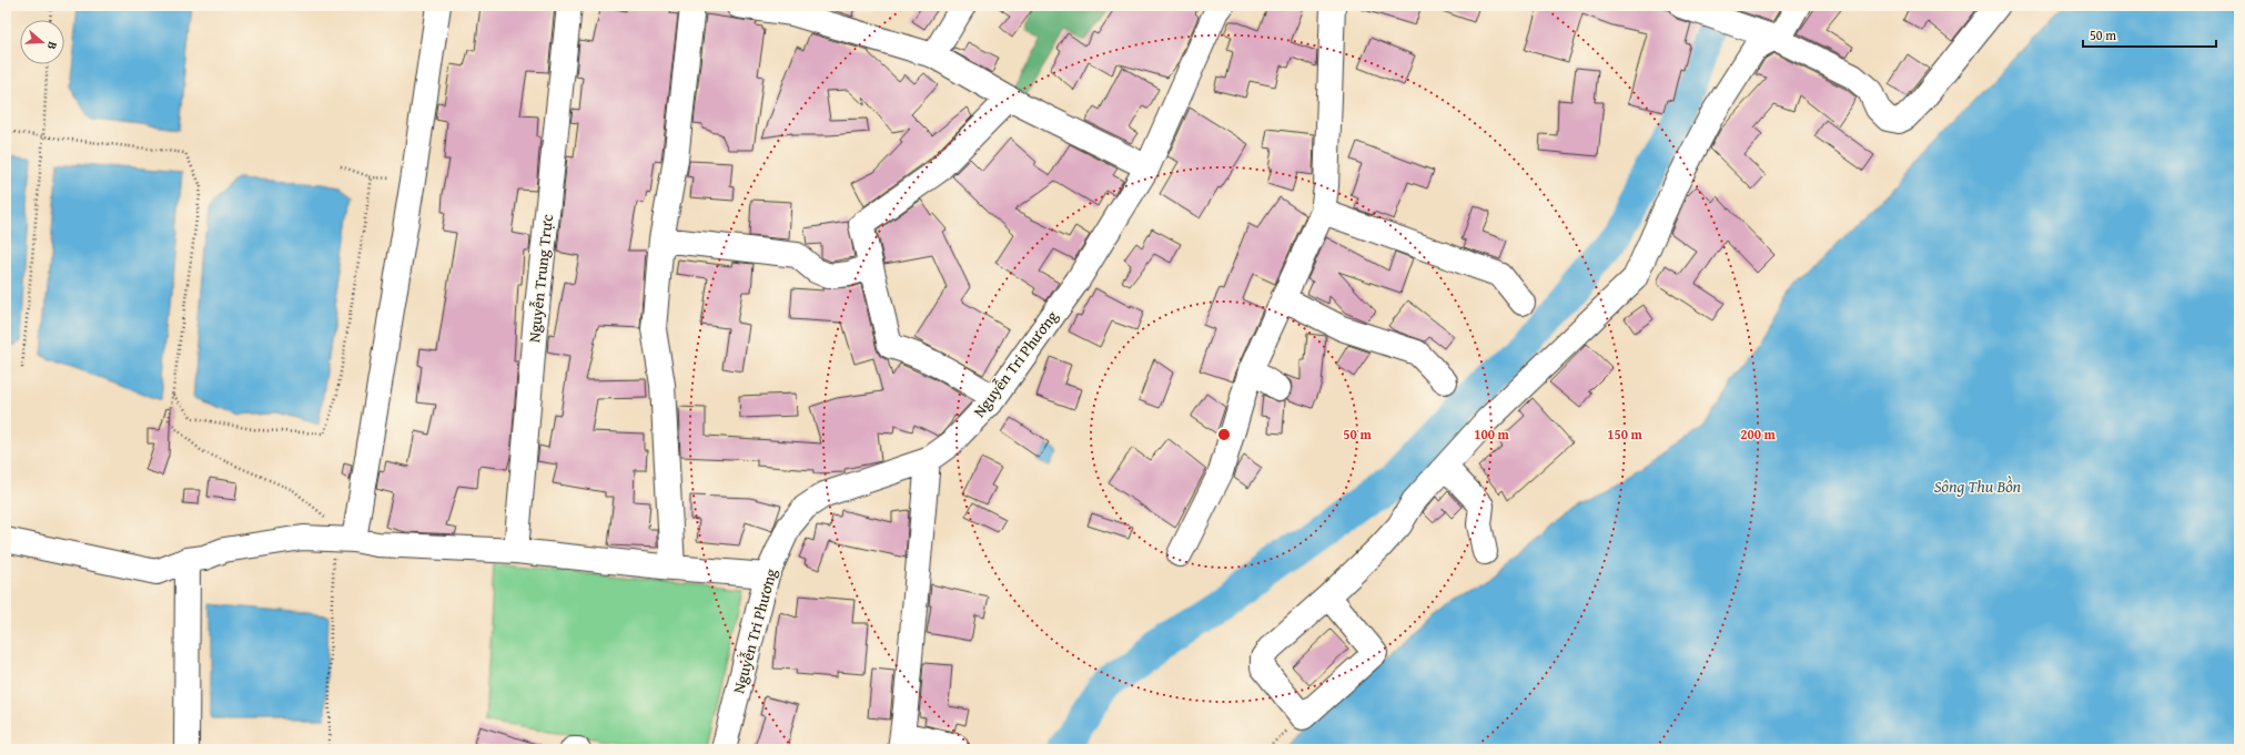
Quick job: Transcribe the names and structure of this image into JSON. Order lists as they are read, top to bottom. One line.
{"streets":{"street":["Nguyễn Trung Trực","Nguyễn Tri Phương"]},"water":["Sông Thu Bồn"],"scale_bar":"50 m","north":"right","rings":["50 m","100 m","150 m","200 m"]}
